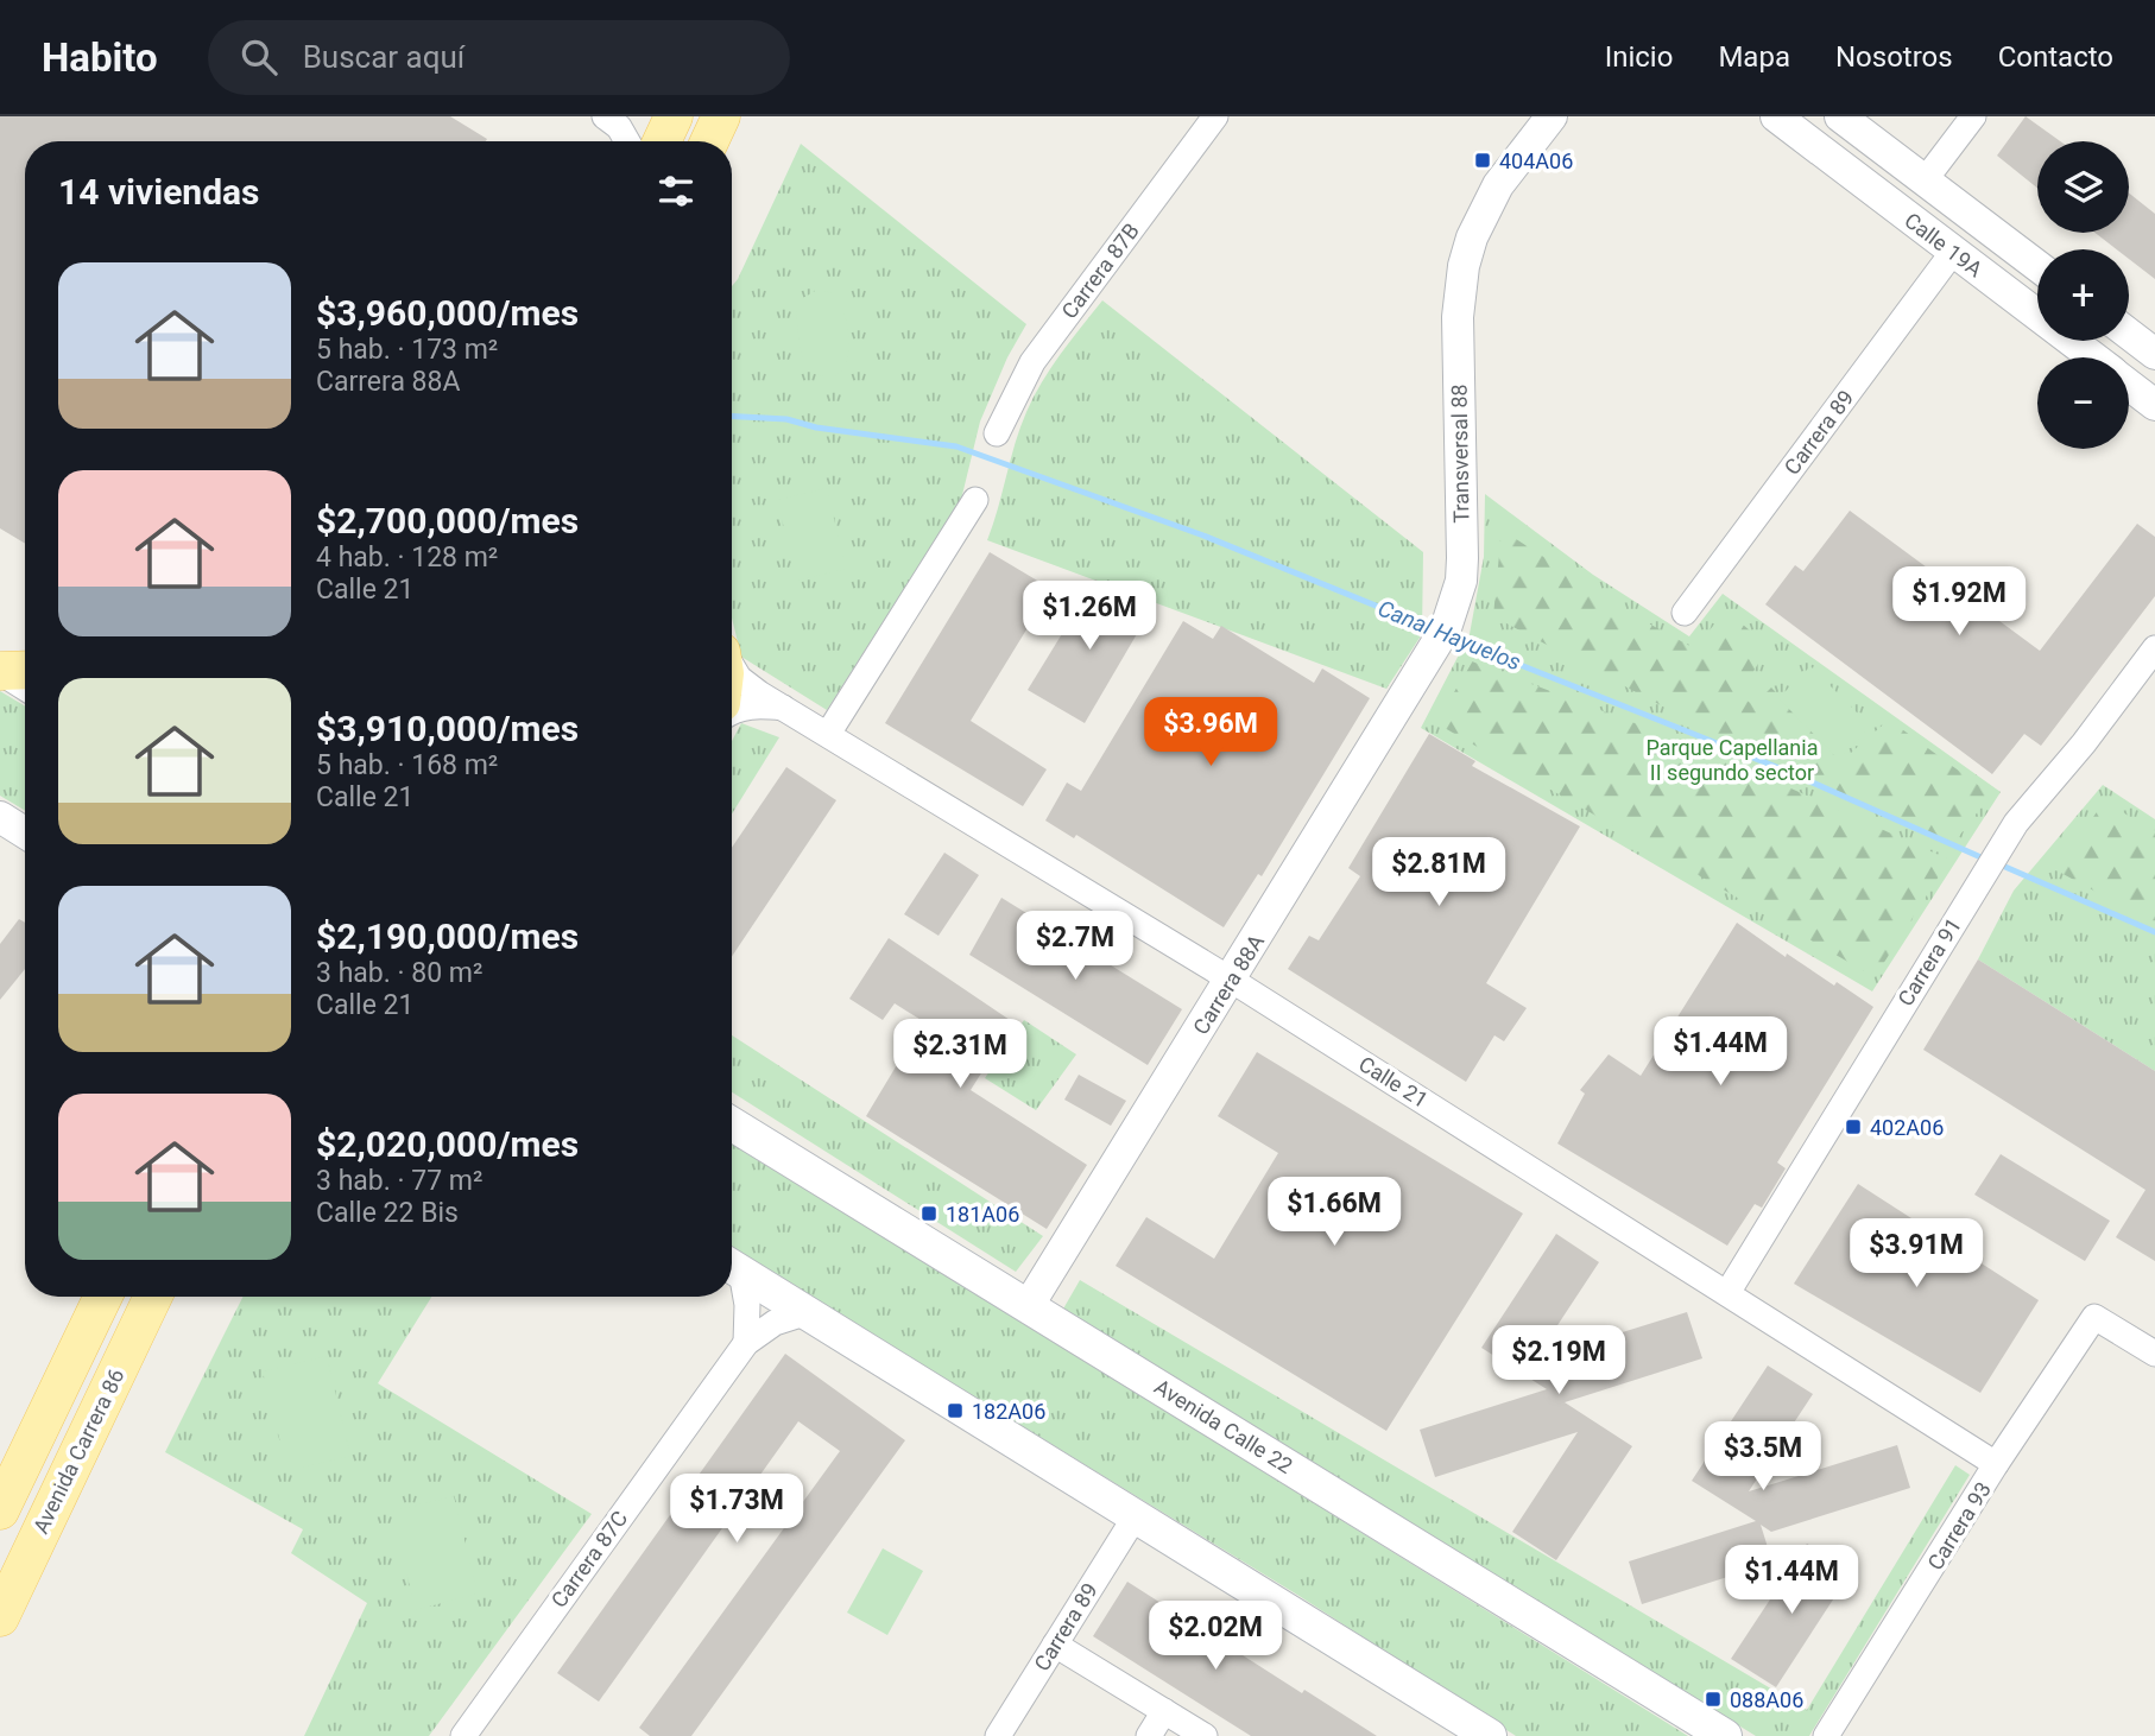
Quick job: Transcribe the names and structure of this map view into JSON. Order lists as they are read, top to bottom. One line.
{"streets":{"main road":["Avenida Calle 22","Avenida Carrera 86"],"street":["Calle 19A","Carrera 87B","Carrera 89","Transversal 88","Carrera 91","Carrera 88A","Calle 21","Carrera 93","Carrera 87C"]},"crossings":[["Calle 19A","Carrera 89"],["Transversal 88","Carrera 88A"],["Carrera 91","Calle 21"],["Carrera 88A","Calle 21"],["Carrera 88A","Avenida Calle 22"],["Calle 21","Carrera 93"]],"water":["Canal Hayuelos"],"parks":["Parque Capellania II segundo sector"],"places":{"transit":["404A06","402A06","181A06","182A06","088A06"]},"page":{"header":"Habito","search":"Buscar aquí","nav":["Inicio","Mapa","Nosotros","Contacto"],"map_buttons":["+","−"],"heading":"14 viviendas","list":[{"name":"$3,960,000/mes","note":"5 hab. · 173 m² · Carrera 88A"},{"name":"$2,700,000/mes","note":"4 hab. · 128 m² · Calle 21"},{"name":"$3,910,000/mes","note":"5 hab. · 168 m² · Calle 21"},{"name":"$2,190,000/mes","note":"3 hab. · 80 m² · Calle 21"},{"name":"$2,020,000/mes","note":"3 hab. · 77 m² · Calle 22 Bis"}],"price":["$1.92M","$1.26M","$3.96M","$2.81M","$2.7M","$1.44M","$2.31M","$1.66M","$3.91M","$2.19M","$3.5M","$1.73M","$1.44M","$2.02M"]}}
